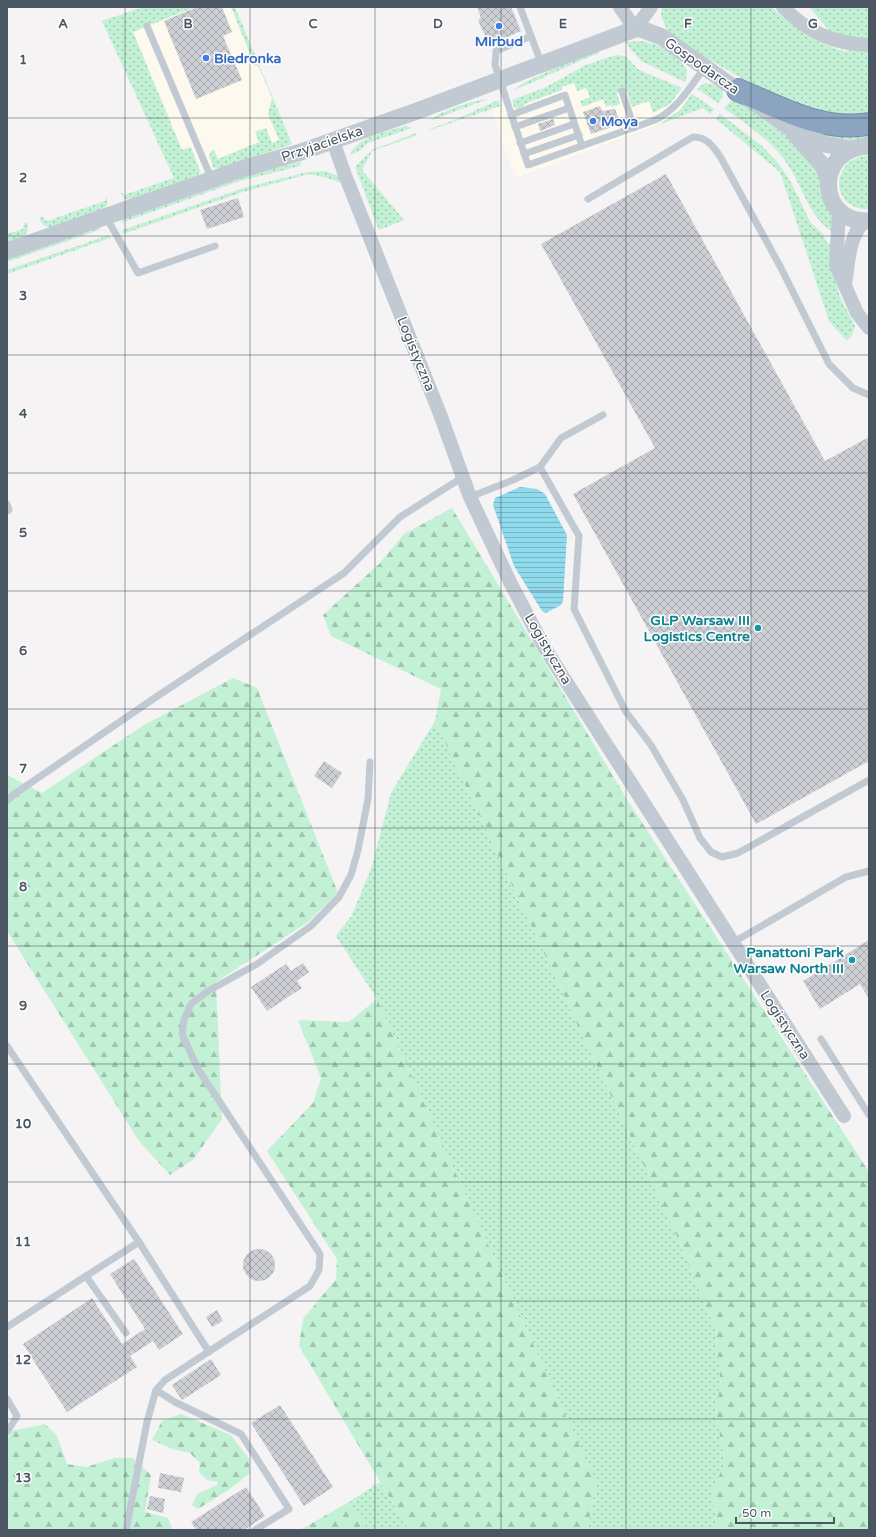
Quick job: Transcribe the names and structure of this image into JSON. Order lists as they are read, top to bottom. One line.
{"streets":{"street":["Gospodarcza","Przyjacielska","Logistyczna"]},"crossings":[["Gospodarcza","Przyjacielska"],["Przyjacielska","Logistyczna"]],"places":["Mirbud","Biedronka","Moya","GLP Warsaw III Logistics Centre","Panattoni Park Warsaw North III"],"scale_bar":"50 m","grid":{"columns":["A","B","C","D","E","F","G"],"rows":["1","2","3","4","5","6","7","8","9","10","11","12","13"]}}
